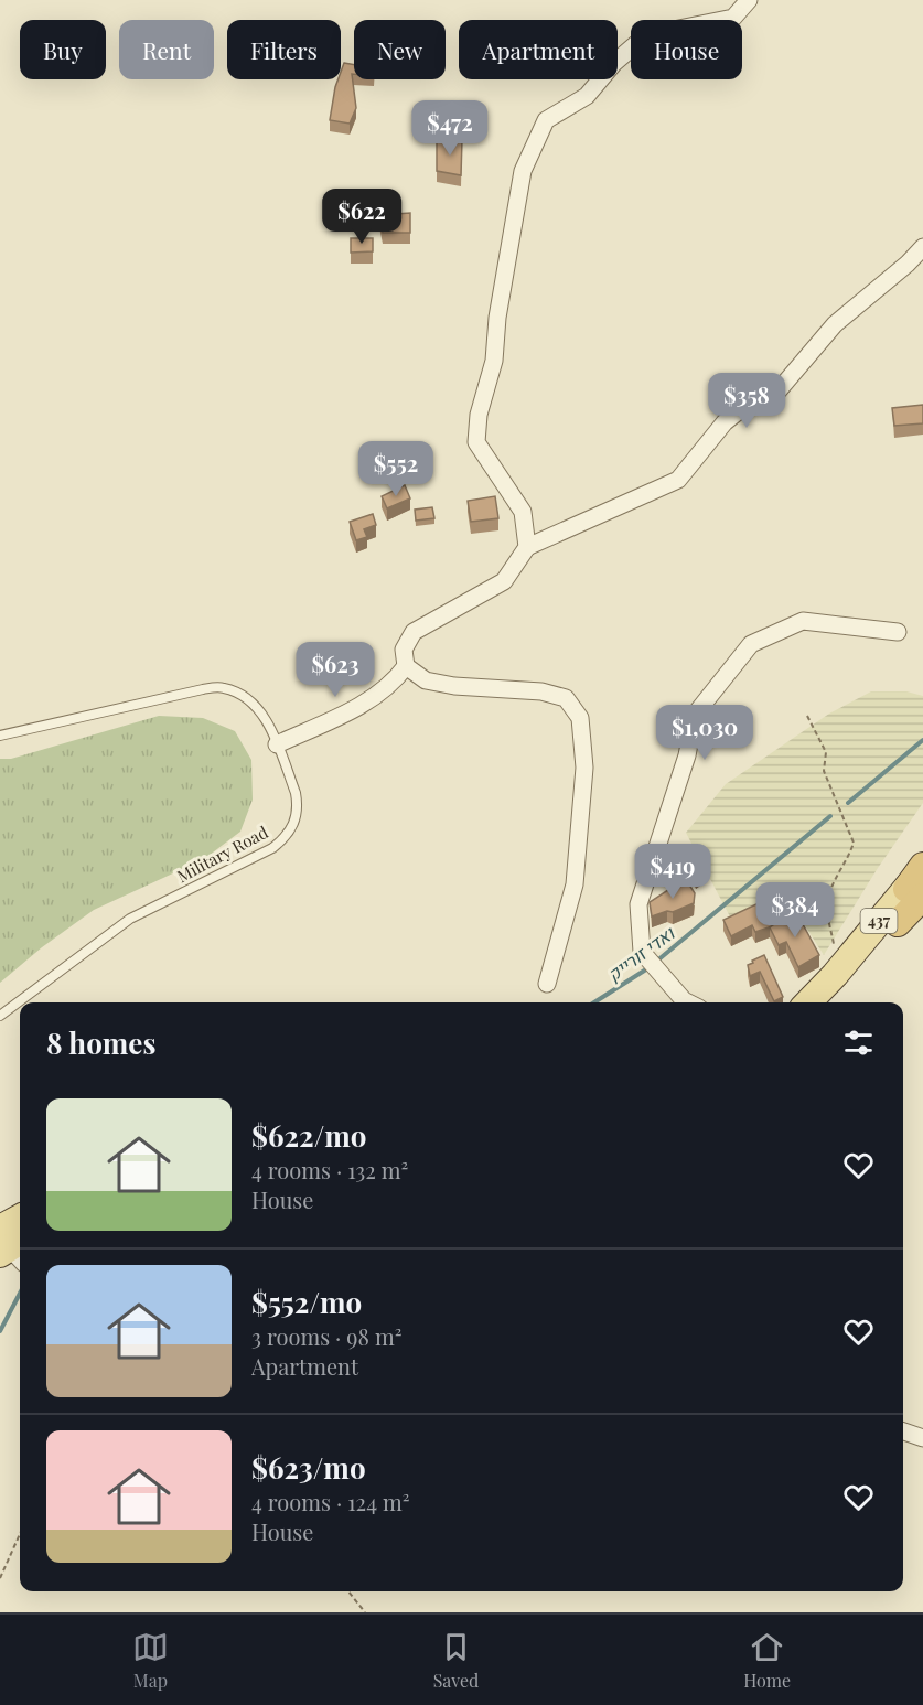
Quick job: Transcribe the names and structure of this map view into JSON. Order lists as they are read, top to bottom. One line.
{"streets":{"main road":["437"],"lane":["Military Road"]},"water":["ואדי זורייק"],"page":{"chip":["Buy","Rent","Filters","New","Apartment","House"],"price":["$472","$622","$358","$552","$623","$1,030","$419","$384"],"heading":"8 homes","list":[{"name":"$622/mo","note":"4 rooms · 132 m² · House"},{"name":"$552/mo","note":"3 rooms · 98 m² · Apartment"},{"name":"$623/mo","note":"4 rooms · 124 m² · House"}],"tabs":["Map","Saved","Home"]}}
